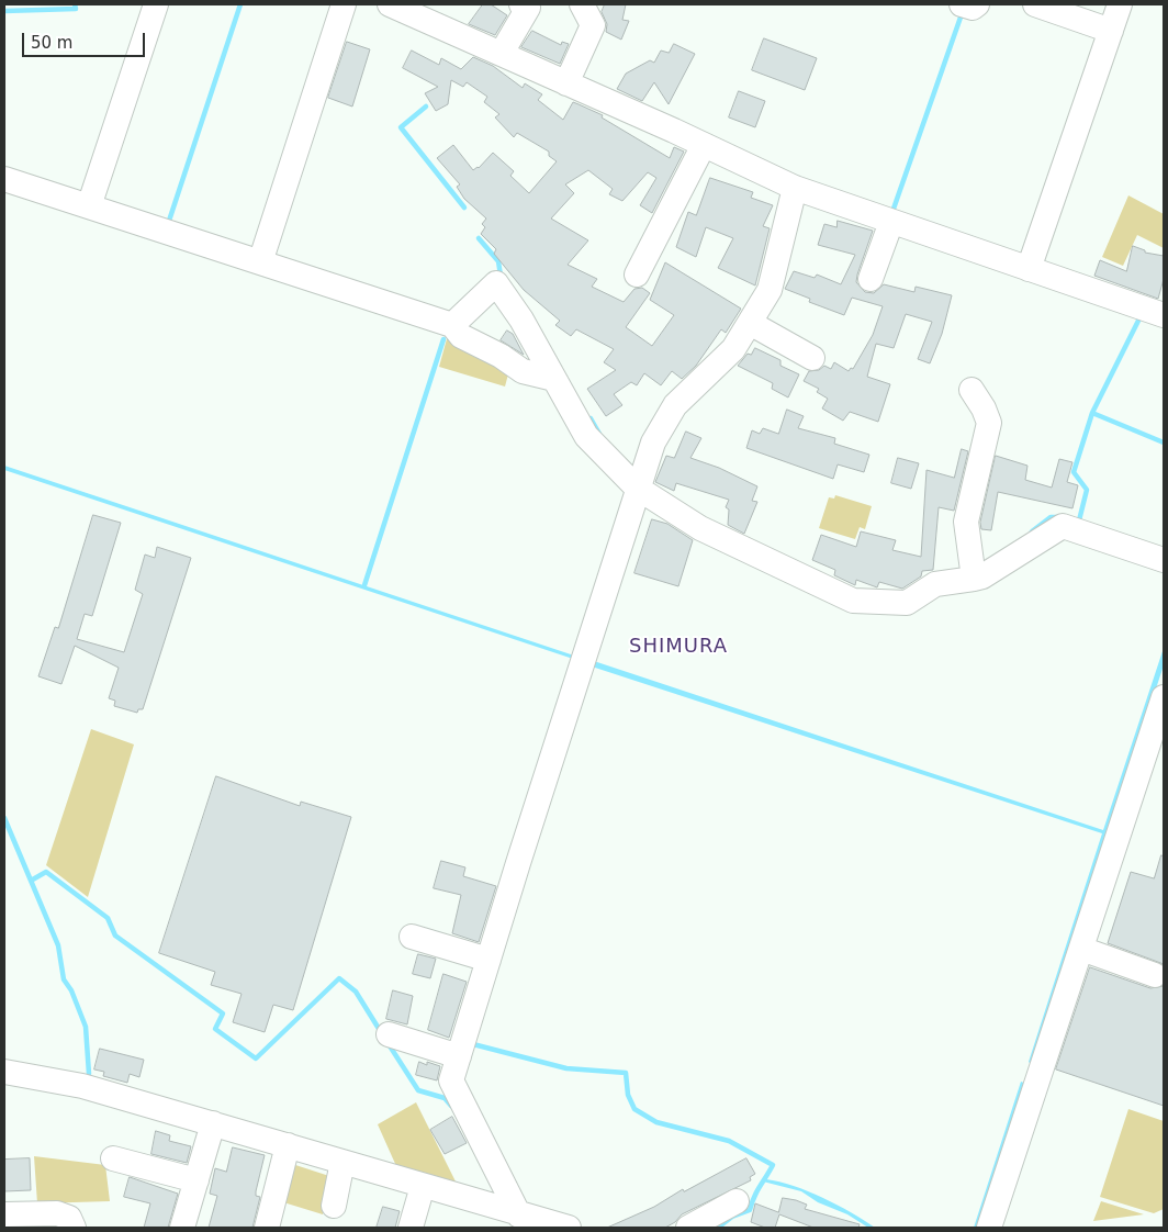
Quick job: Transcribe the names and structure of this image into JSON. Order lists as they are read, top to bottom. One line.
{"districts":["SHIMURA"],"scale_bar":"50 m"}
